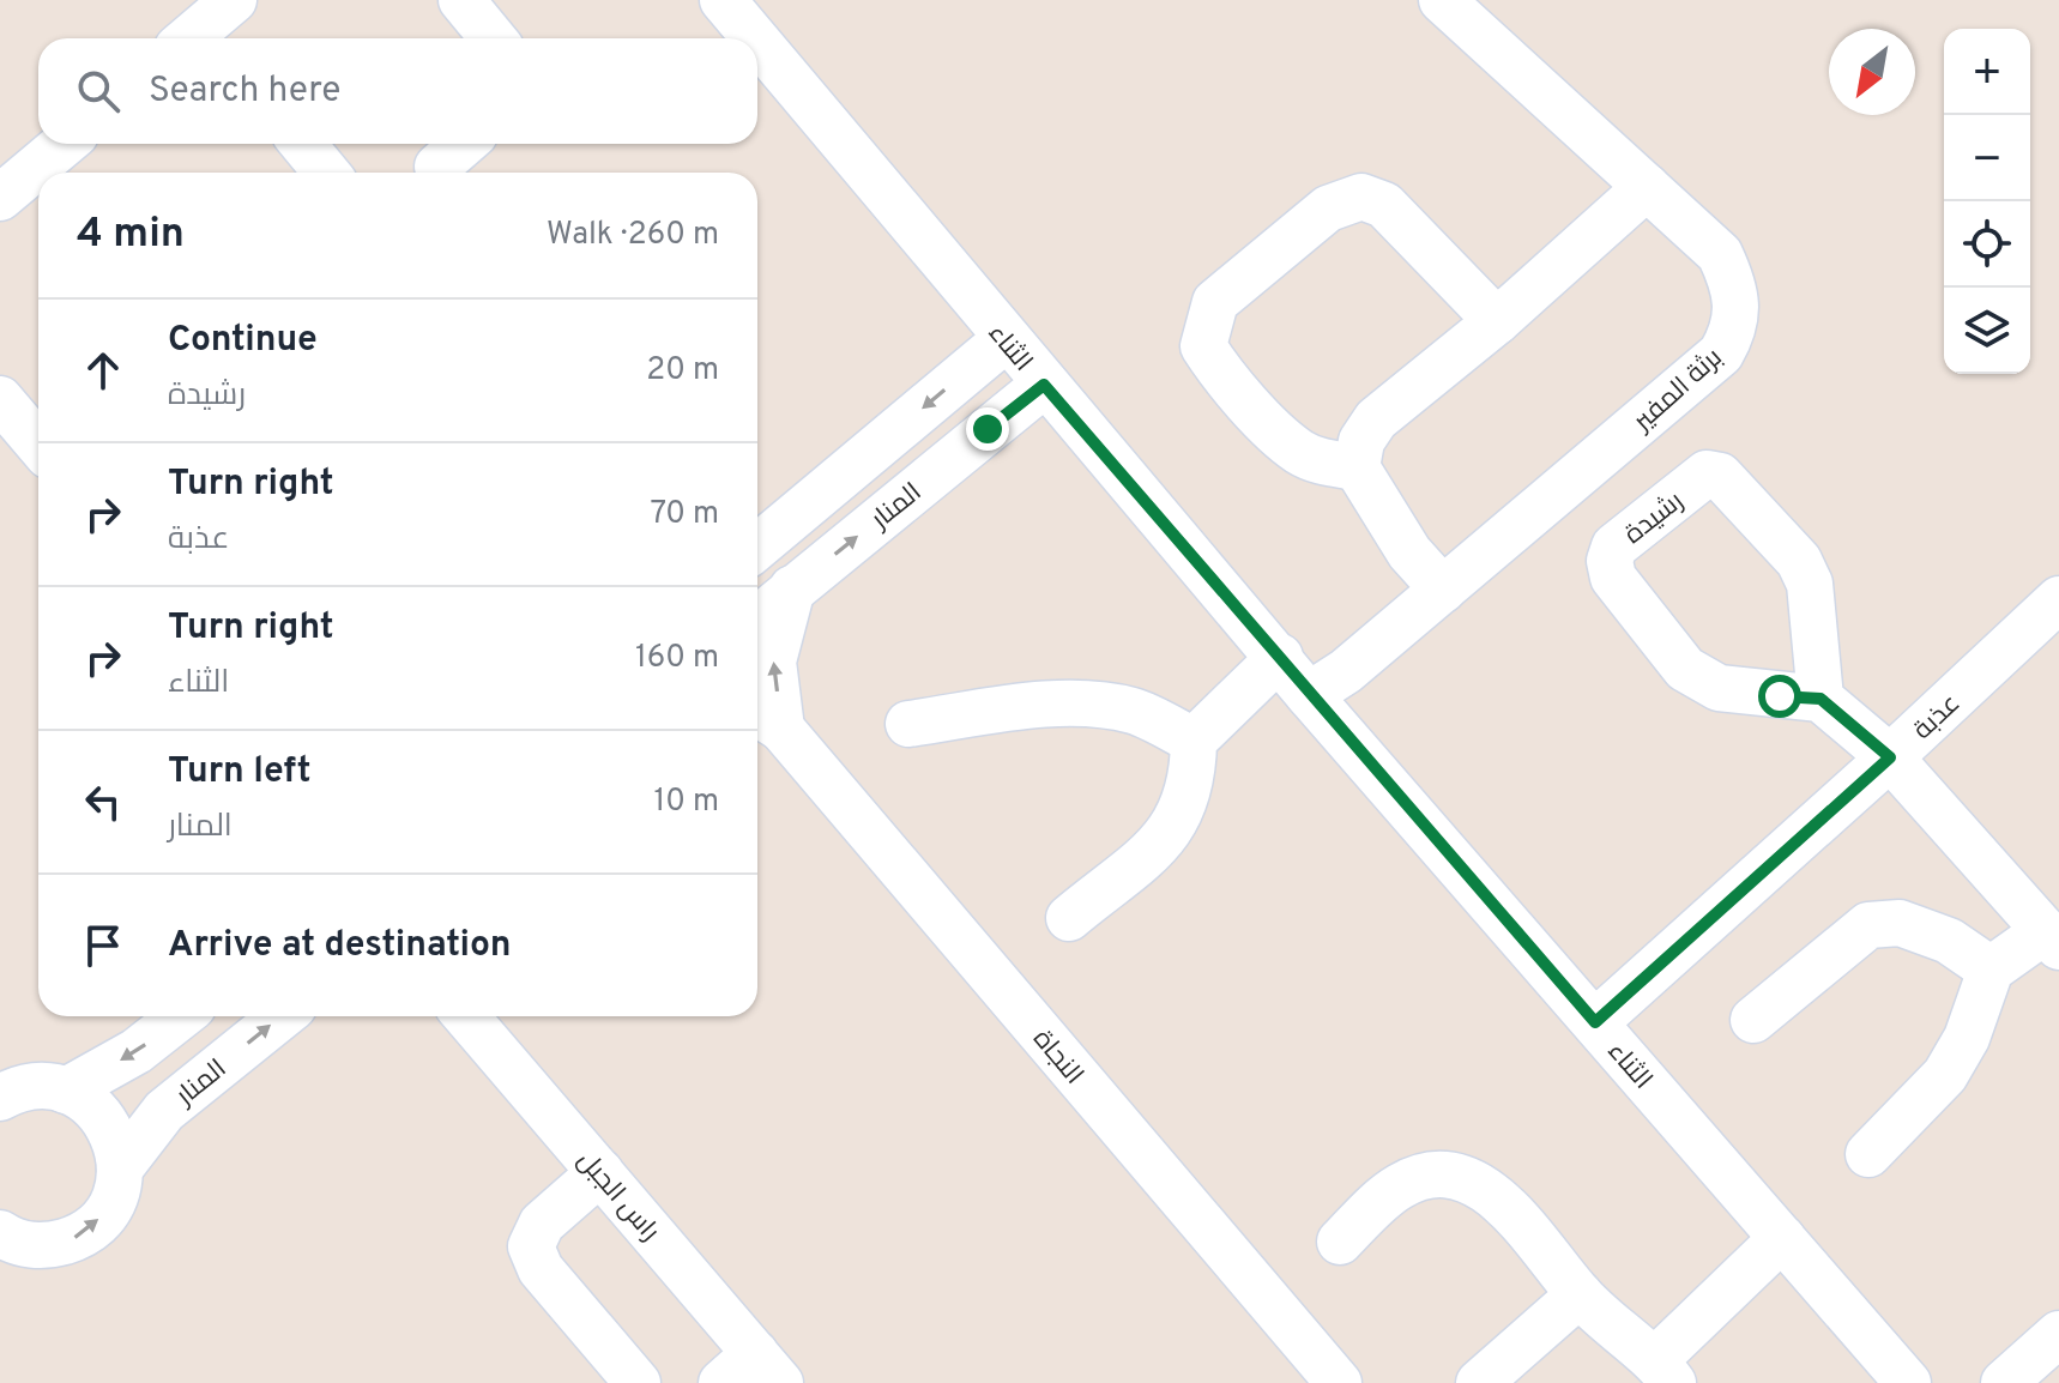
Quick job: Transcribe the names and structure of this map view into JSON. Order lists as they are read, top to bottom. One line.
{"streets":{"street":["الثناء","برثة المفير","المنار","رشيدة","عذبة","النجاة","راس الجبل"]},"crossings":[["الثناء","برثة المفير"],["الثناء","المنار"],["الثناء","عذبة"],["المنار","النجاة"]],"north":"bottom left","page":{"map_buttons":["+","−"],"search":"Search here","heading":["4 min","Walk · 260 m"],"list":[["Continue","رشيدة","20 m"],["Turn right","عذبة","70 m"],["Turn right","الثناء","160 m"],["Turn left","المنار","10 m"],"Arrive at destination"]}}
